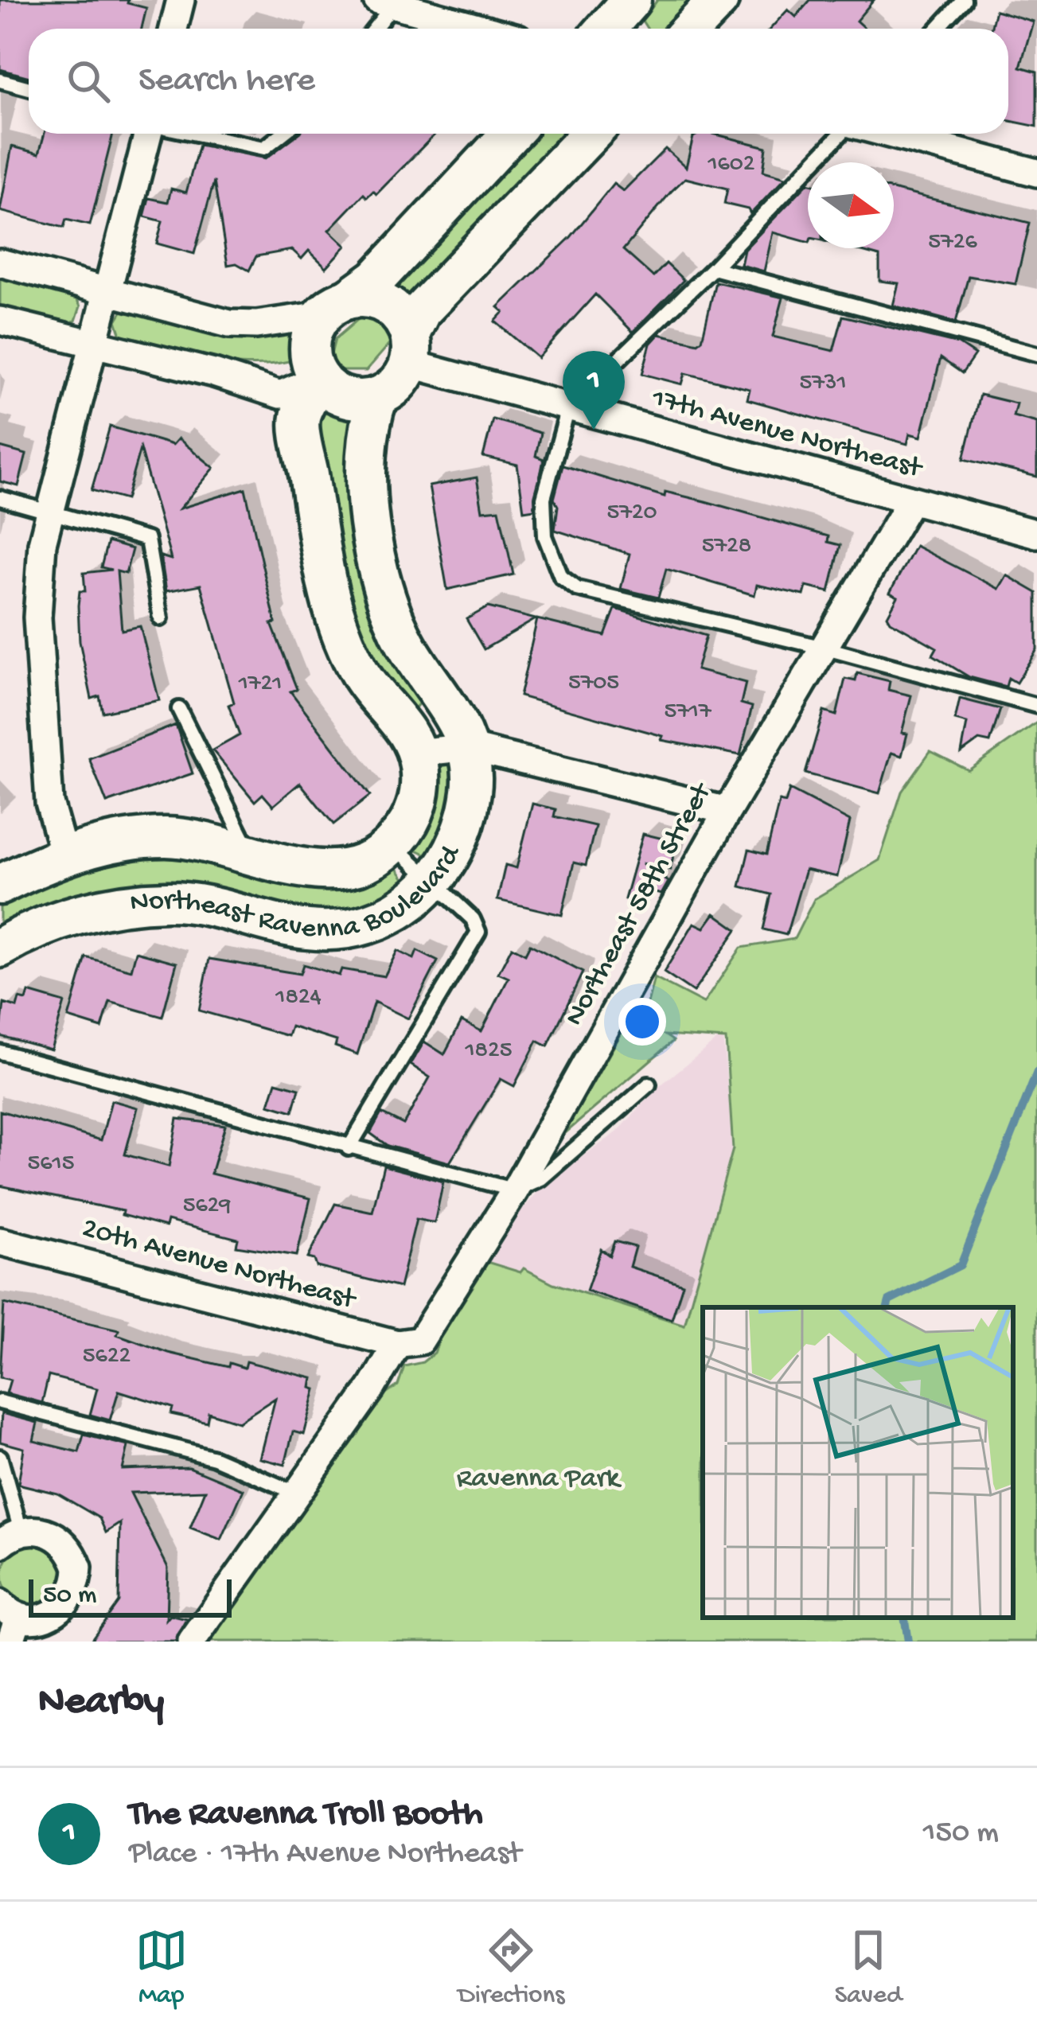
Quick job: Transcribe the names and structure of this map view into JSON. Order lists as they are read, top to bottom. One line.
{"streets":{"main road":["Northeast Ravenna Boulevard"],"street":["17th Avenue Northeast","Northeast 58th Street","20th Avenue Northeast"]},"crossings":[["17th Avenue Northeast","Northeast Ravenna Boulevard"],["17th Avenue Northeast","Northeast 58th Street"],["Northeast 58th Street","20th Avenue Northeast"]],"parks":["Ravenna Park"],"house_numbers":["1602","5726","5731","5720","5728","5705","1721","5717","1824","1825","5615","5629","5622"],"scale_bar":"50 m","north":"right","page":{"search":"Search here","pins":"1","scale":"50 m","heading":"Nearby","list":[{"mark":"1","name":"The Ravenna Troll Booth","note":"Place · 17th Avenue Northeast","value":"150 m"}],"nav":["Map","Directions","Saved"]}}
